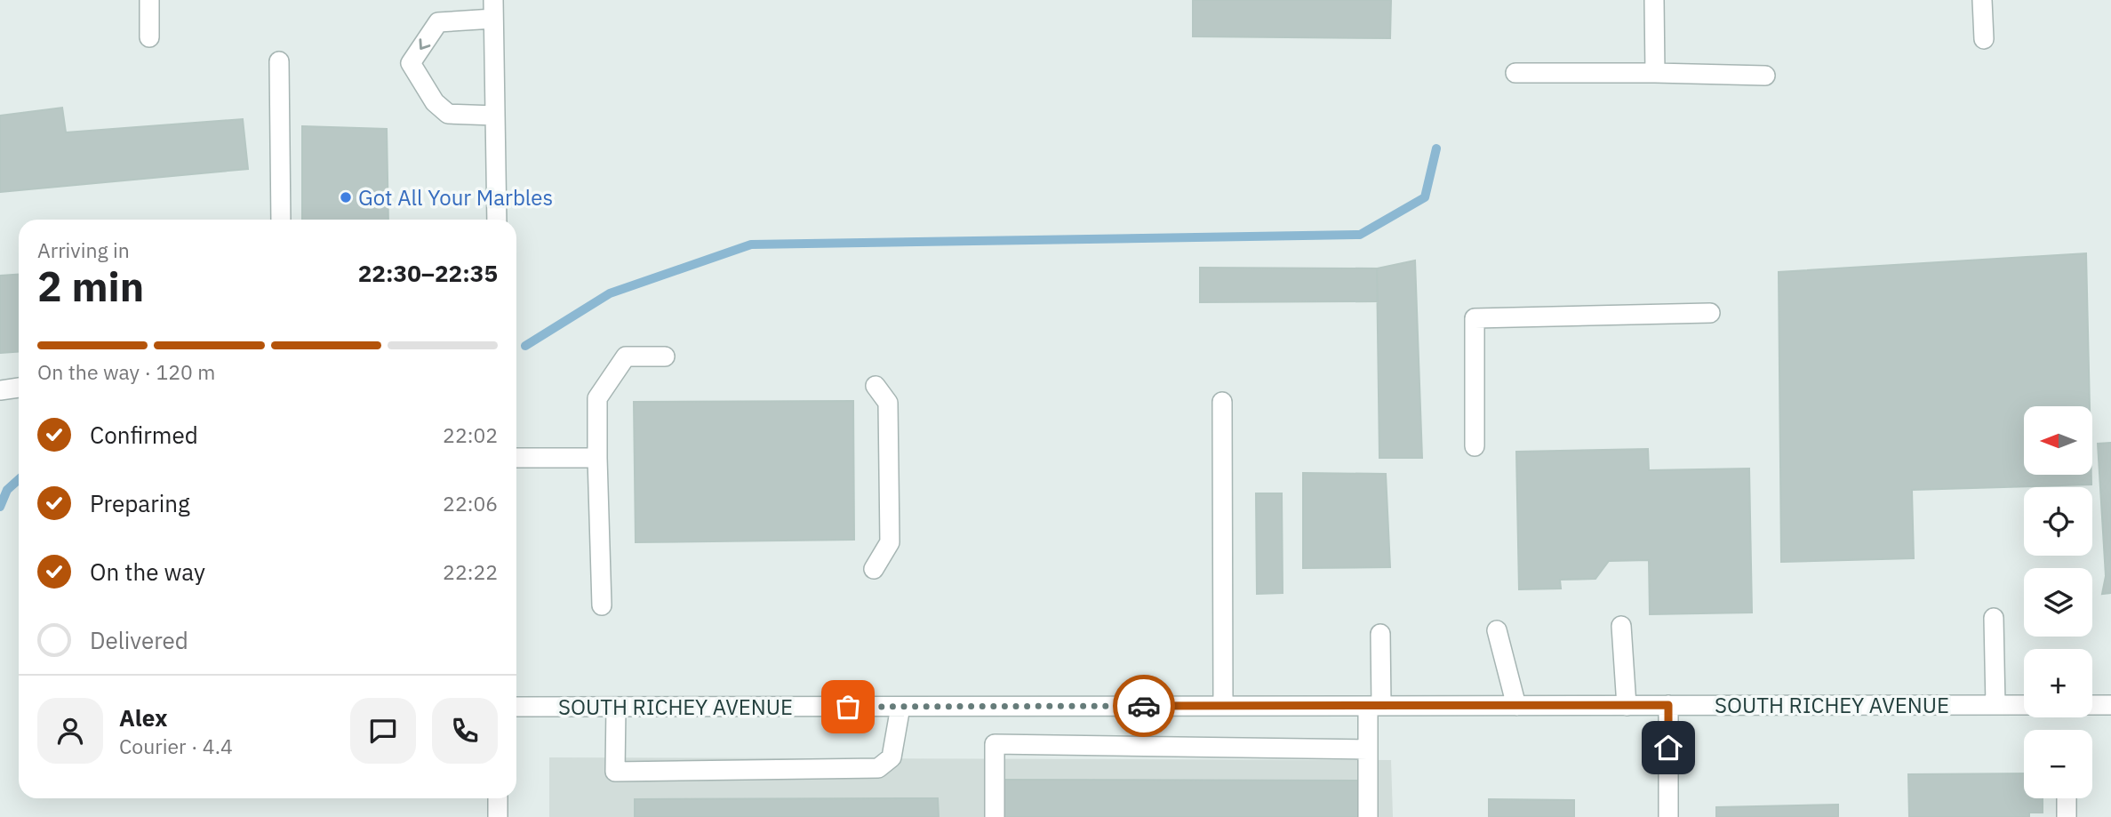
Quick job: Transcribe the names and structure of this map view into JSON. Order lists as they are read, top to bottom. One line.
{"streets":{"street":["SOUTH RICHEY AVENUE"]},"places":["Got All Your Marbles"],"north":"left","page":{"heading":["2 min","Arriving in","22:30–22:35"],"panel":["Alex","Courier · 4.4"],"bar":"On the way · 120 m","list":[["Confirmed","22:02"],["Preparing","22:06"],["On the way","22:22"],"Delivered"],"map_buttons":["+","−"]}}
